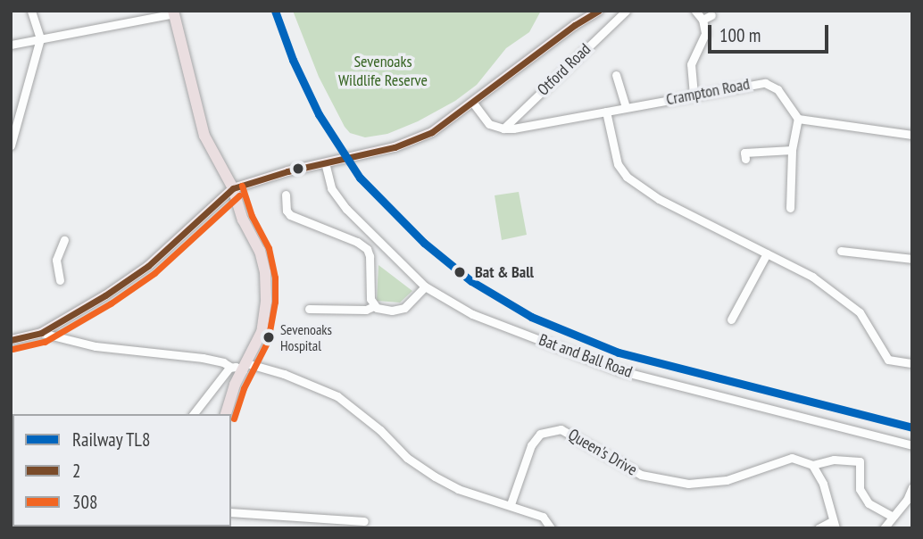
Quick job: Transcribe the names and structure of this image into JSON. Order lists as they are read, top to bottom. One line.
{"streets":{"main road":["Otford Road"],"street":["Crampton Road","Bat and Ball Road","Queen's Drive"]},"crossings":[["Otford Road","Crampton Road"],["Otford Road","Bat and Ball Road"]],"parks":["Sevenoaks Wildlife Reserve"],"places":["Bat & Ball","Sevenoaks Hospital"],"lines":["rail line TL8","transit line 2","transit line 308"],"legend":["Railway TL8","2","308"],"scale_bar":"100 m"}
